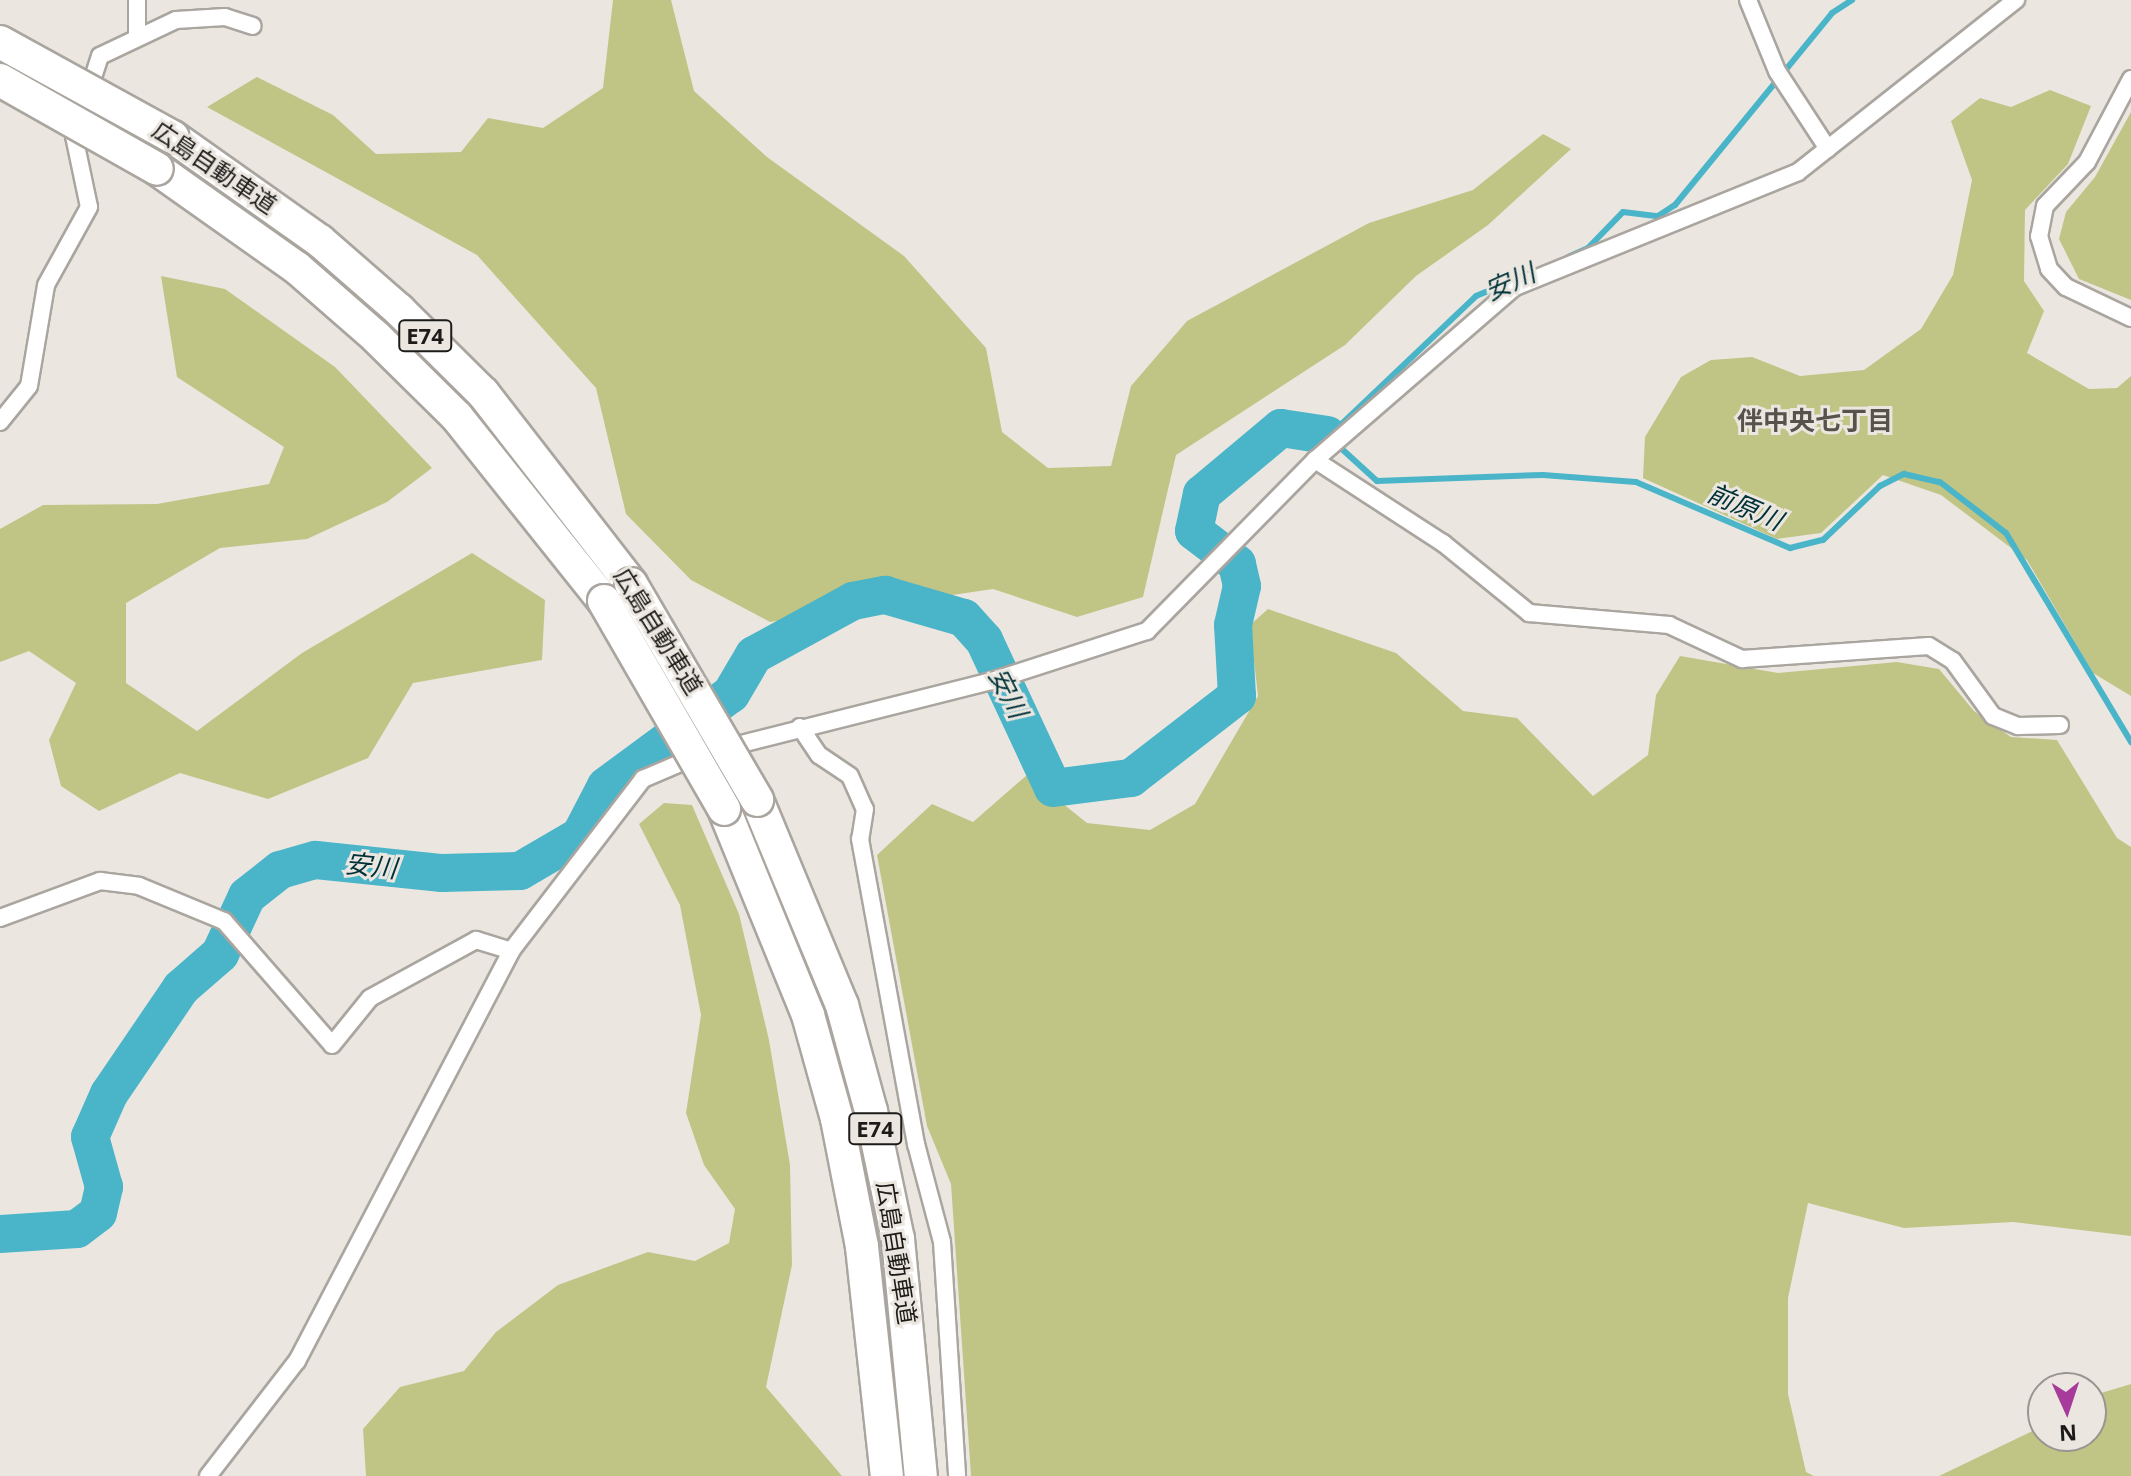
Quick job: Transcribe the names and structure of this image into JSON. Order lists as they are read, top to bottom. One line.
{"streets":{"highway":["広島自動車道","E74"]},"districts":["伴中央七丁目"],"water":["安川","前原川"],"north":"bottom"}
